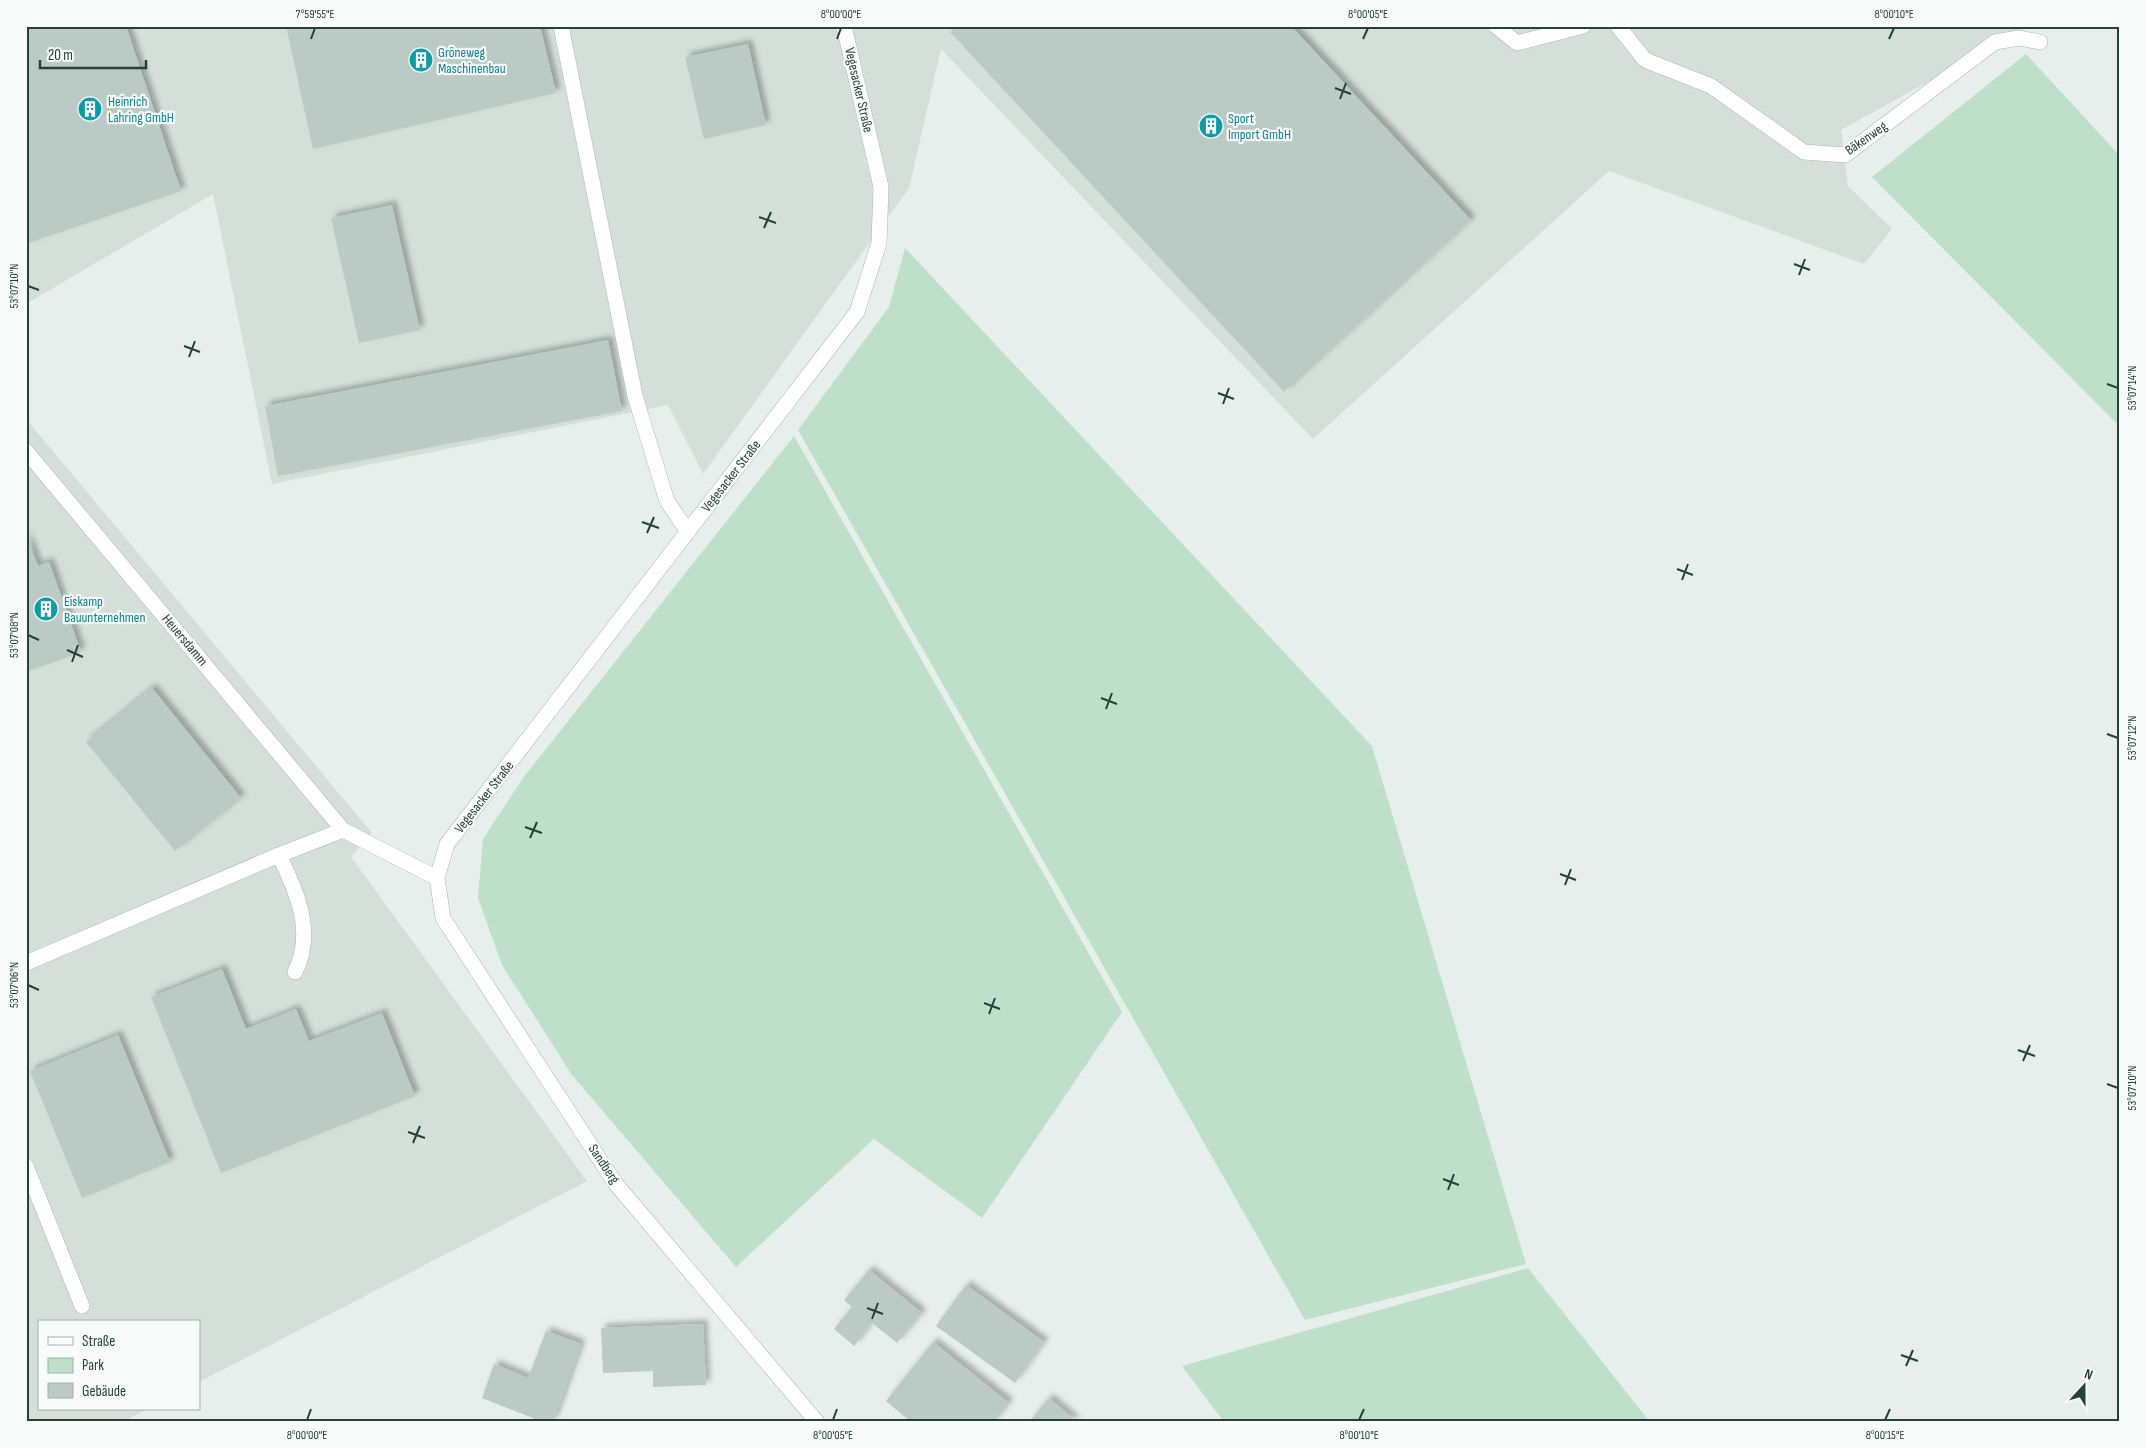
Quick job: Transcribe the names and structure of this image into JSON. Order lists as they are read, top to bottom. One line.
{"streets":{"street":["Vegesacker Straße","Bäkenweg","Heuersdamm","Sandberg"]},"crossings":[["Vegesacker Straße","Heuersdamm"],["Vegesacker Straße","Sandberg"],["Heuersdamm","Sandberg"]],"places":{"building":["Gröneweg Maschinenbau","Heinrich Lahring GmbH","Sport Import GmbH","Eiskamp Bauunternehmen"]},"legend":["Straße","Park","Gebäude"],"scale_bar":"20 m","north":"top","coordinates":["7°59'55\"E","8°00'00\"E","8°00'05\"E","8°00'10\"E","53°07'10\"N","53°07'14\"N","53°07'08\"N","53°07'12\"N","53°07'06\"N","8°00'15\"E"]}
